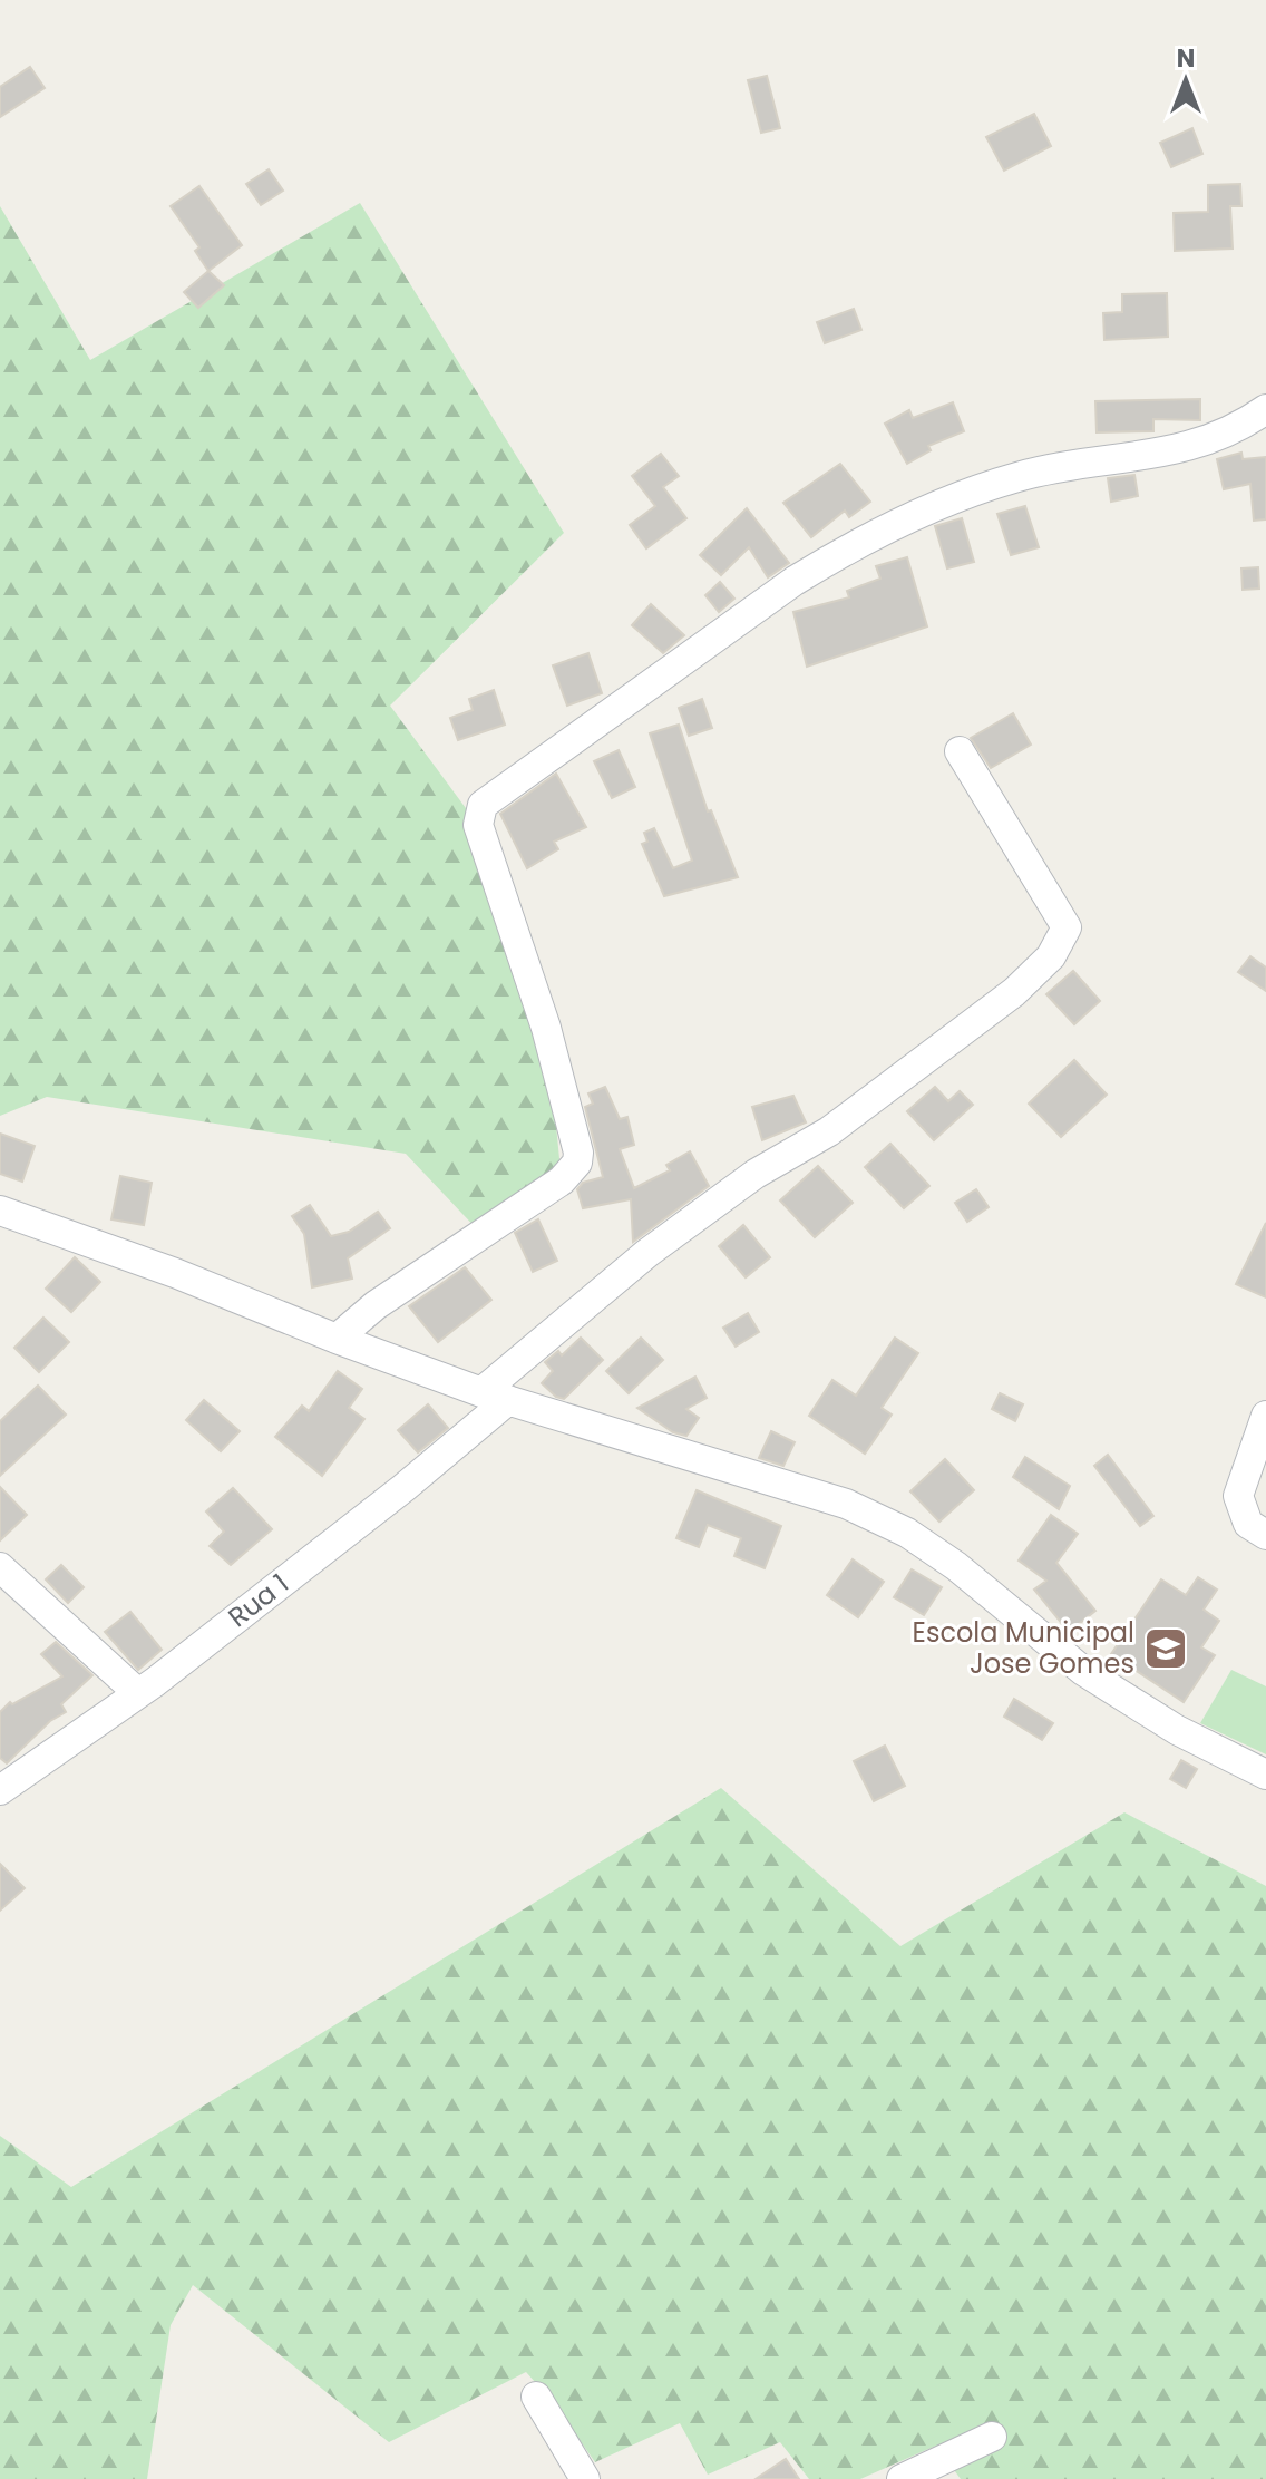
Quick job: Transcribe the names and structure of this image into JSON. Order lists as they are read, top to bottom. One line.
{"streets":{"street":["Rua 1"]},"places":{"school or university":["Escola Municipal Jose Gomes"]},"north":"top"}
